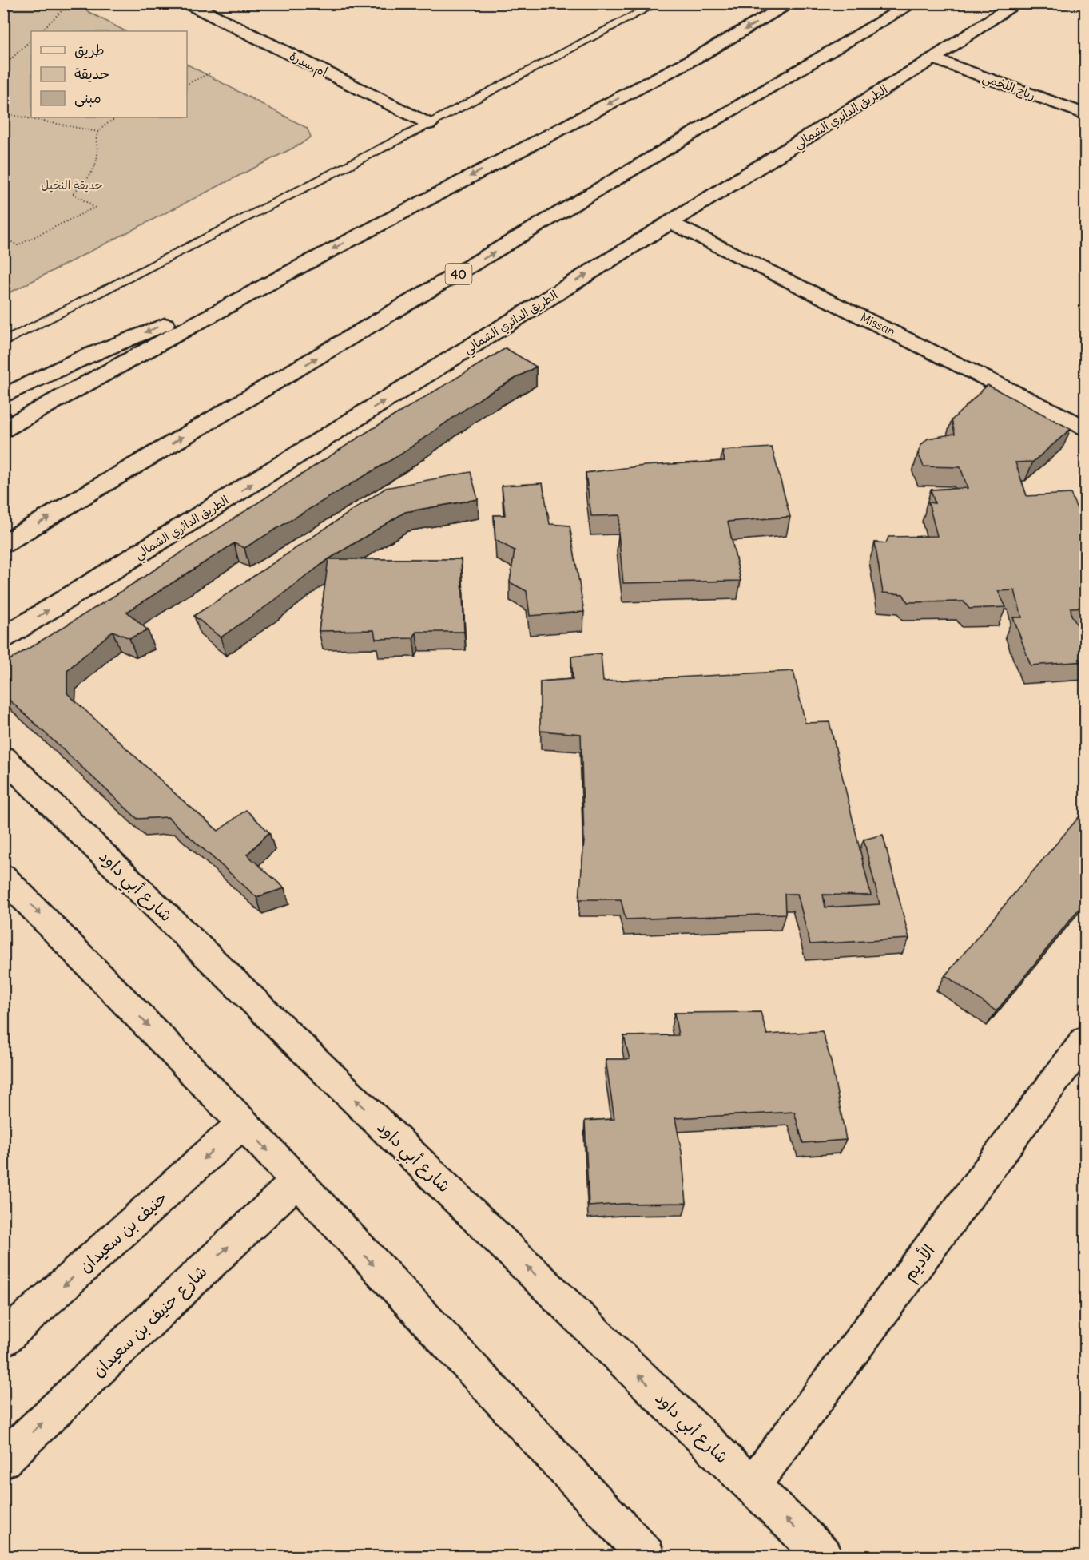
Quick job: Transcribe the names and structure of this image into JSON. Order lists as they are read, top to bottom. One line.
{"streets":{"main road":["أم سدرة","رباح اللخمي","الطريق الدائري الشمالي","40","Missan","شارع أبي داود","حنيف بن سعيدان","الأديم","شارع حنيف بن سعيدان"]},"crossings":[["رباح اللخمي","الطريق الدائري الشمالي"],["الطريق الدائري الشمالي","Missan"],["شارع أبي داود","الأديم"]],"one_way":["حنيف بن سعيدان","شارع حنيف بن سعيدان"],"parks":["حديقة النخيل"],"legend":["طريق","حديقة","مبنى"]}
